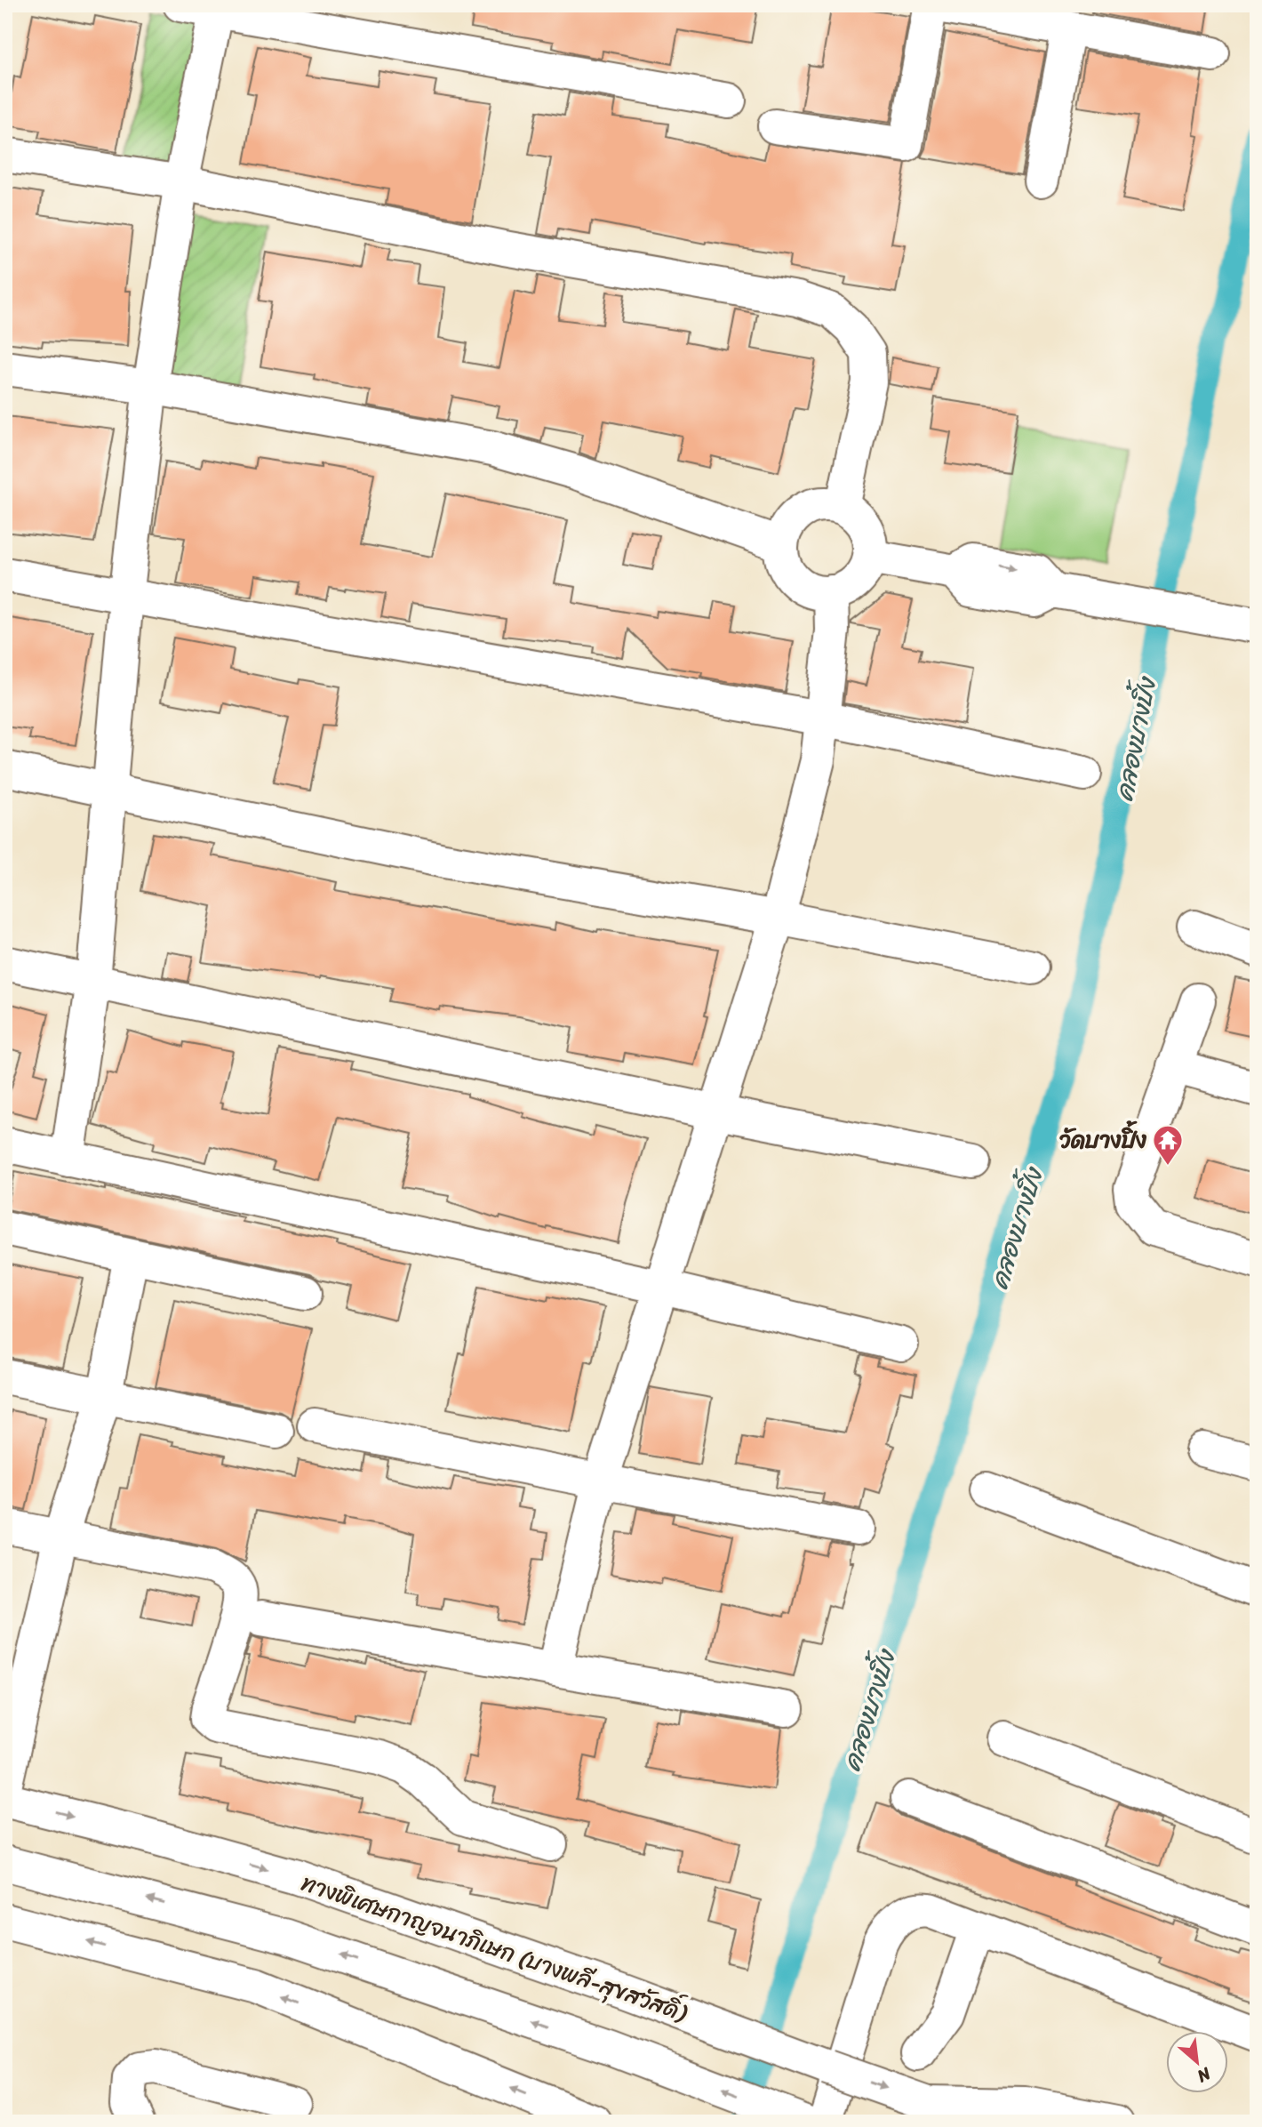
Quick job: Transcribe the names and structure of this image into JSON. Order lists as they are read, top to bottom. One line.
{"streets":{"main road":["ทางพิเศษกาญจนาภิเษก (บางพลี-สุขสวัสดิ์)"]},"water":["คลองบางปิ้ง"],"places":{"temple":["วัดบางปิ้ง"]},"north":"bottom right"}
